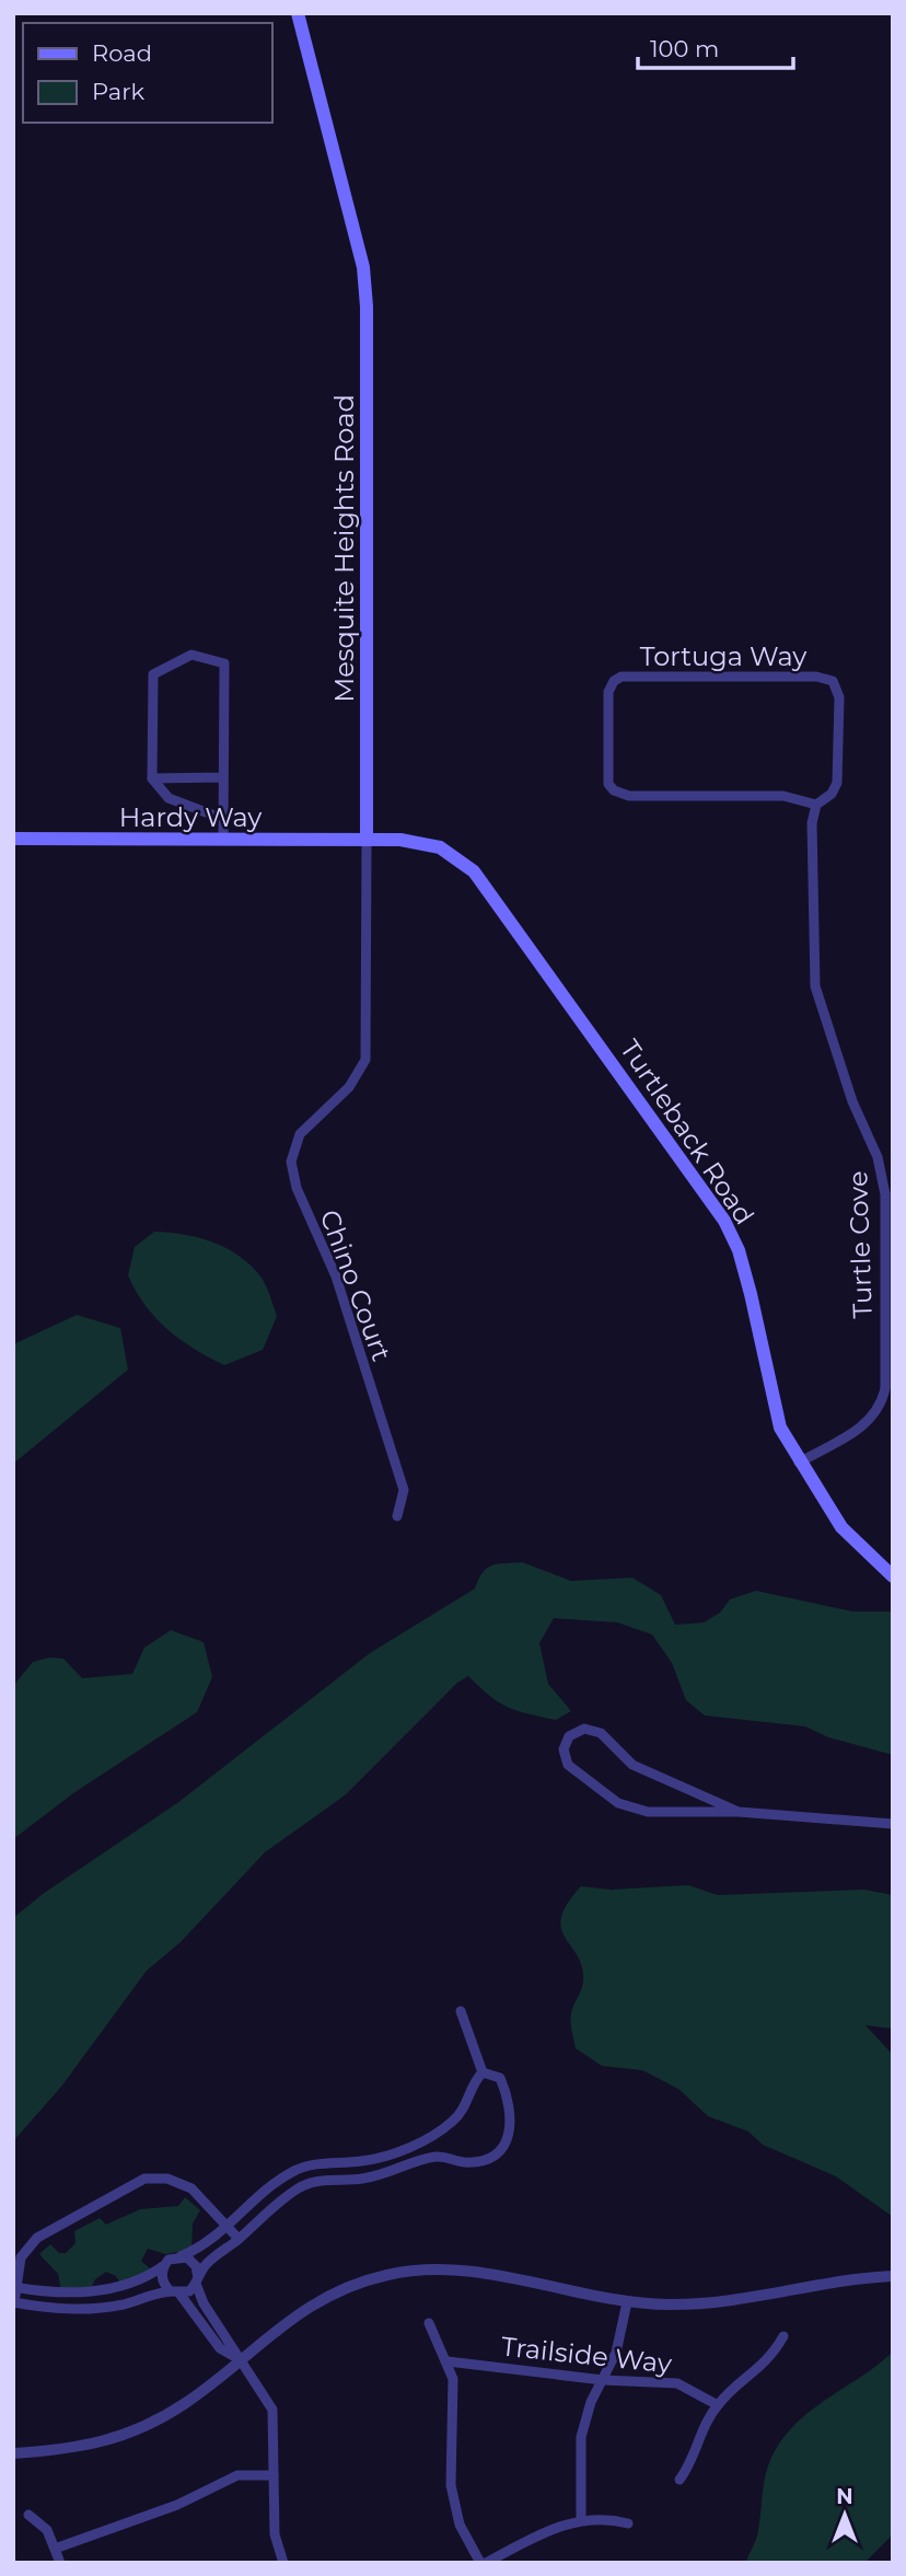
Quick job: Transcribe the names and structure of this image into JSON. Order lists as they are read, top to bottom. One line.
{"streets":{"main road":["Mesquite Heights Road","Hardy Way","Turtleback Road"],"street":["Tortuga Way","Turtle Cove","Chino Court","Trailside Way"]},"crossings":[["Mesquite Heights Road","Hardy Way"],["Mesquite Heights Road","Turtleback Road"],["Mesquite Heights Road","Chino Court"],["Tortuga Way","Turtle Cove"],["Hardy Way","Turtleback Road"],["Turtleback Road","Turtle Cove"]],"legend":["Road","Park"],"scale_bar":"100 m","north":"top"}
